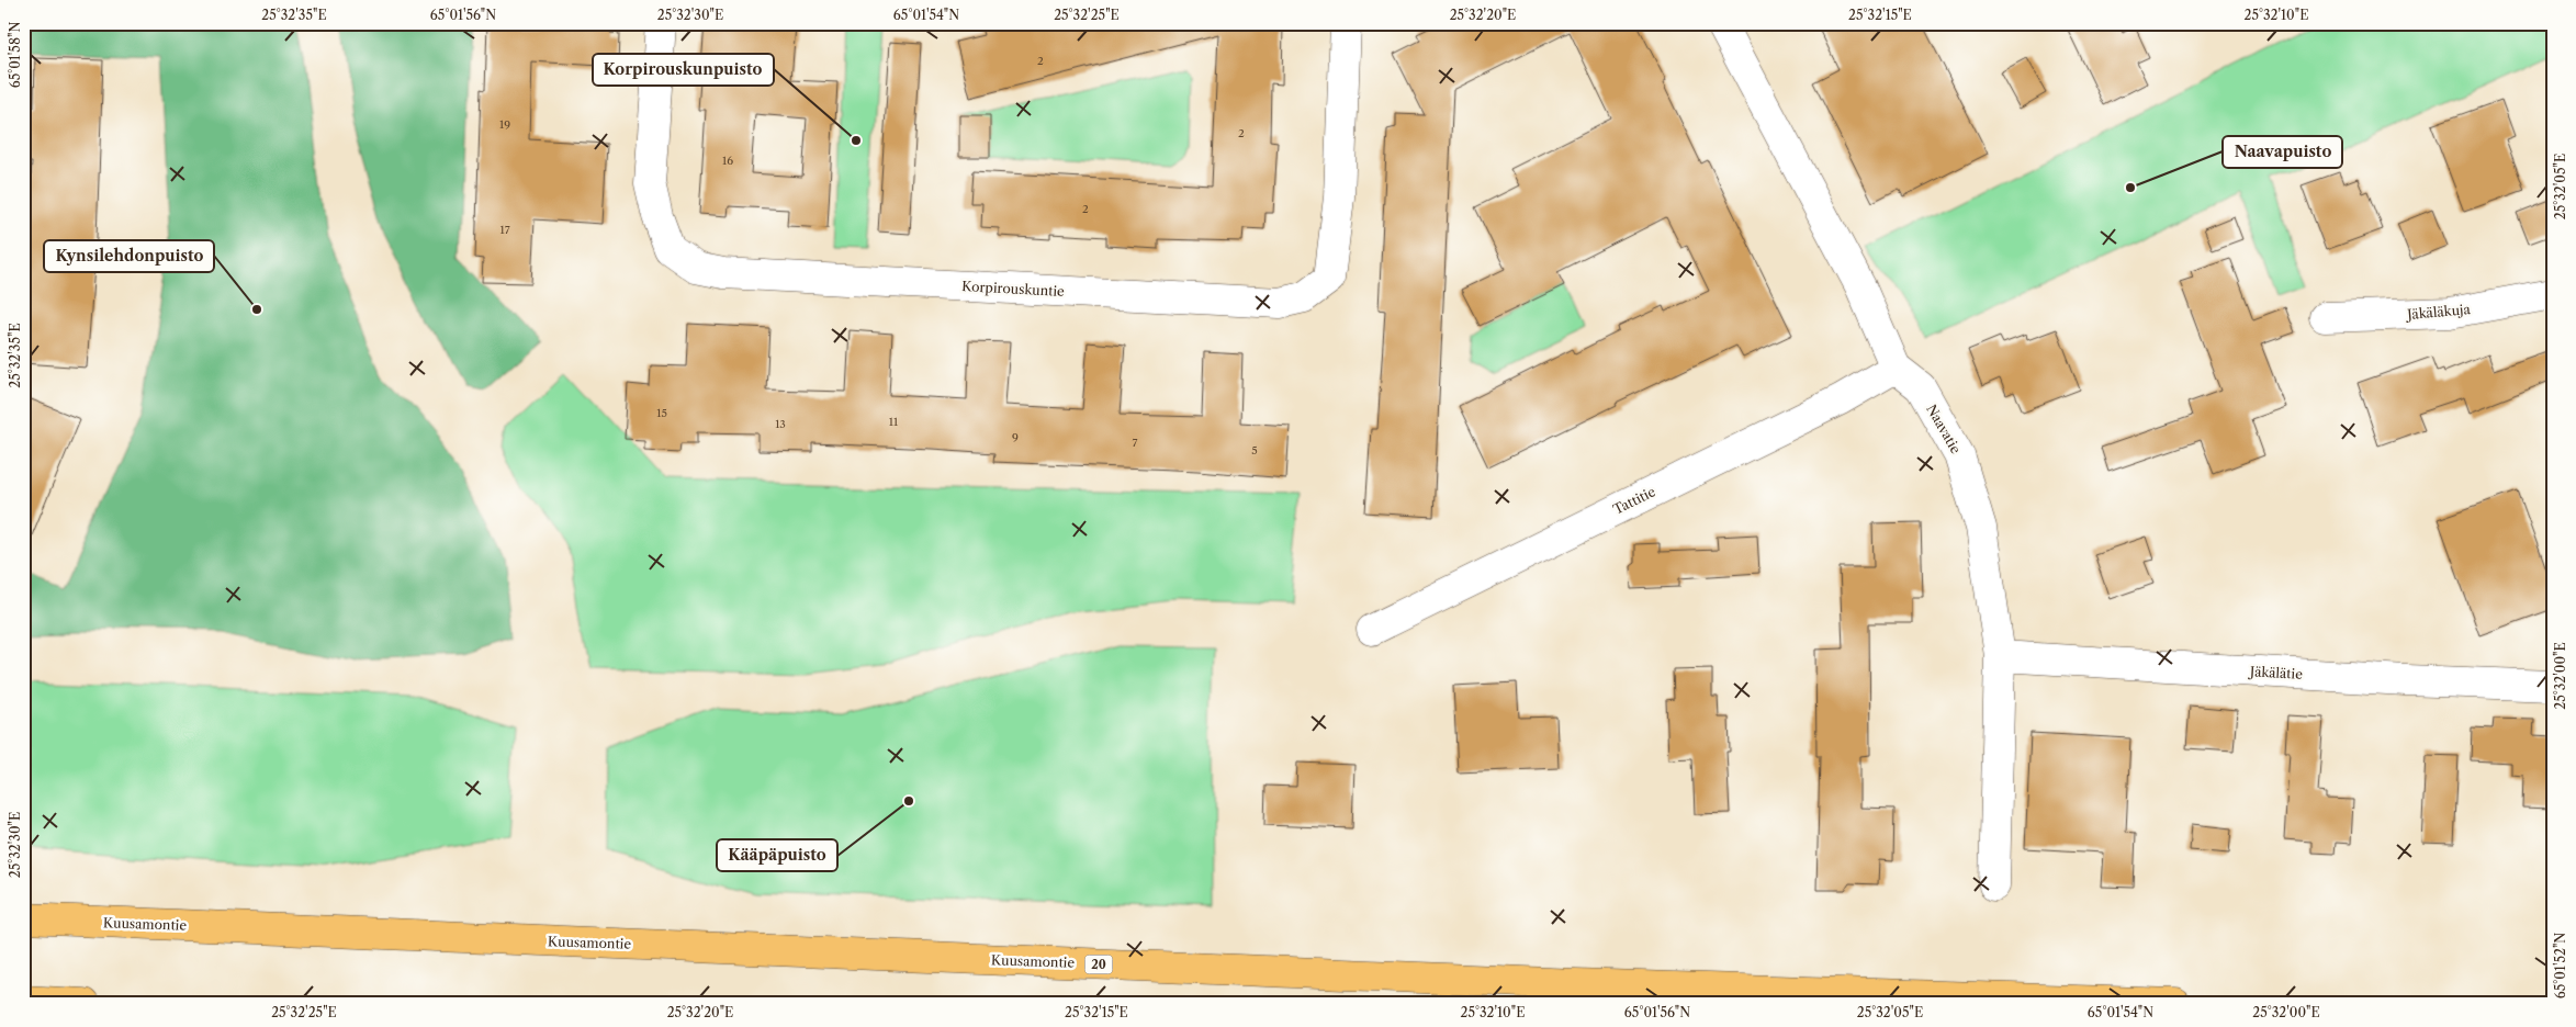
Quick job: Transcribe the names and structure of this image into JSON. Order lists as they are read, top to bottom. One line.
{"streets":{"highway":["Kuusamontie","20"],"street":["Korpirouskuntie","Jäkäläkuja","Naavatie","Tattitie","Jäkälätie"]},"crossings":[["Naavatie","Tattitie"],["Naavatie","Jäkälätie"]],"places":["Korpirouskunpuisto","Naavapuisto","Kynsilehdonpuisto","Kääpäpuisto"],"house_numbers":["2","19","2","16","2","17","15","11","13","9","7","5"],"coordinates":["25°32'35\"E","65°01'56\"N","25°32'30\"E","65°01'54\"N","25°32'25\"E","25°32'20\"E","25°32'15\"E","25°32'10\"E","65°01'58\"N","25°32'05\"E","25°32'00\"E","65°01'52\"N"]}
